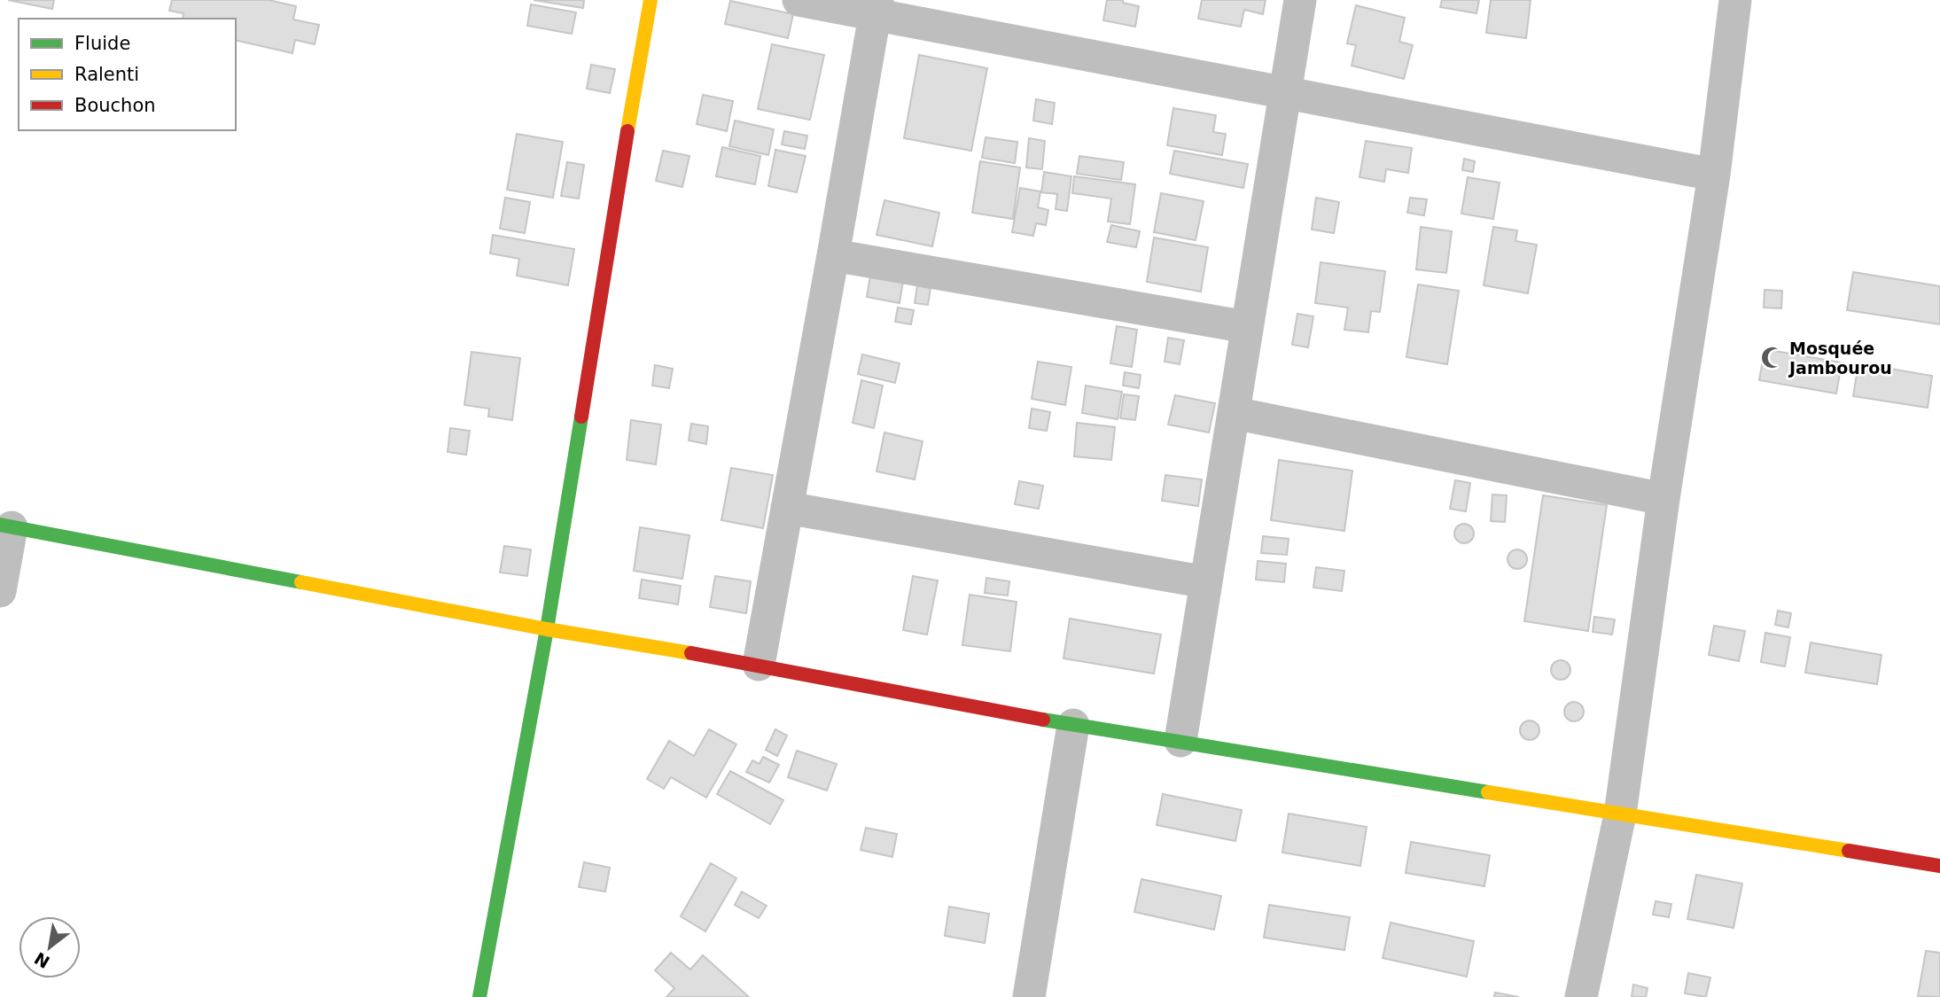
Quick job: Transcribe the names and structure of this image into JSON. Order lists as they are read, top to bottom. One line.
{"places":{"mosque":["Mosquée Jambourou"]},"legend":["Fluide","Ralenti","Bouchon"],"north":"bottom left"}
